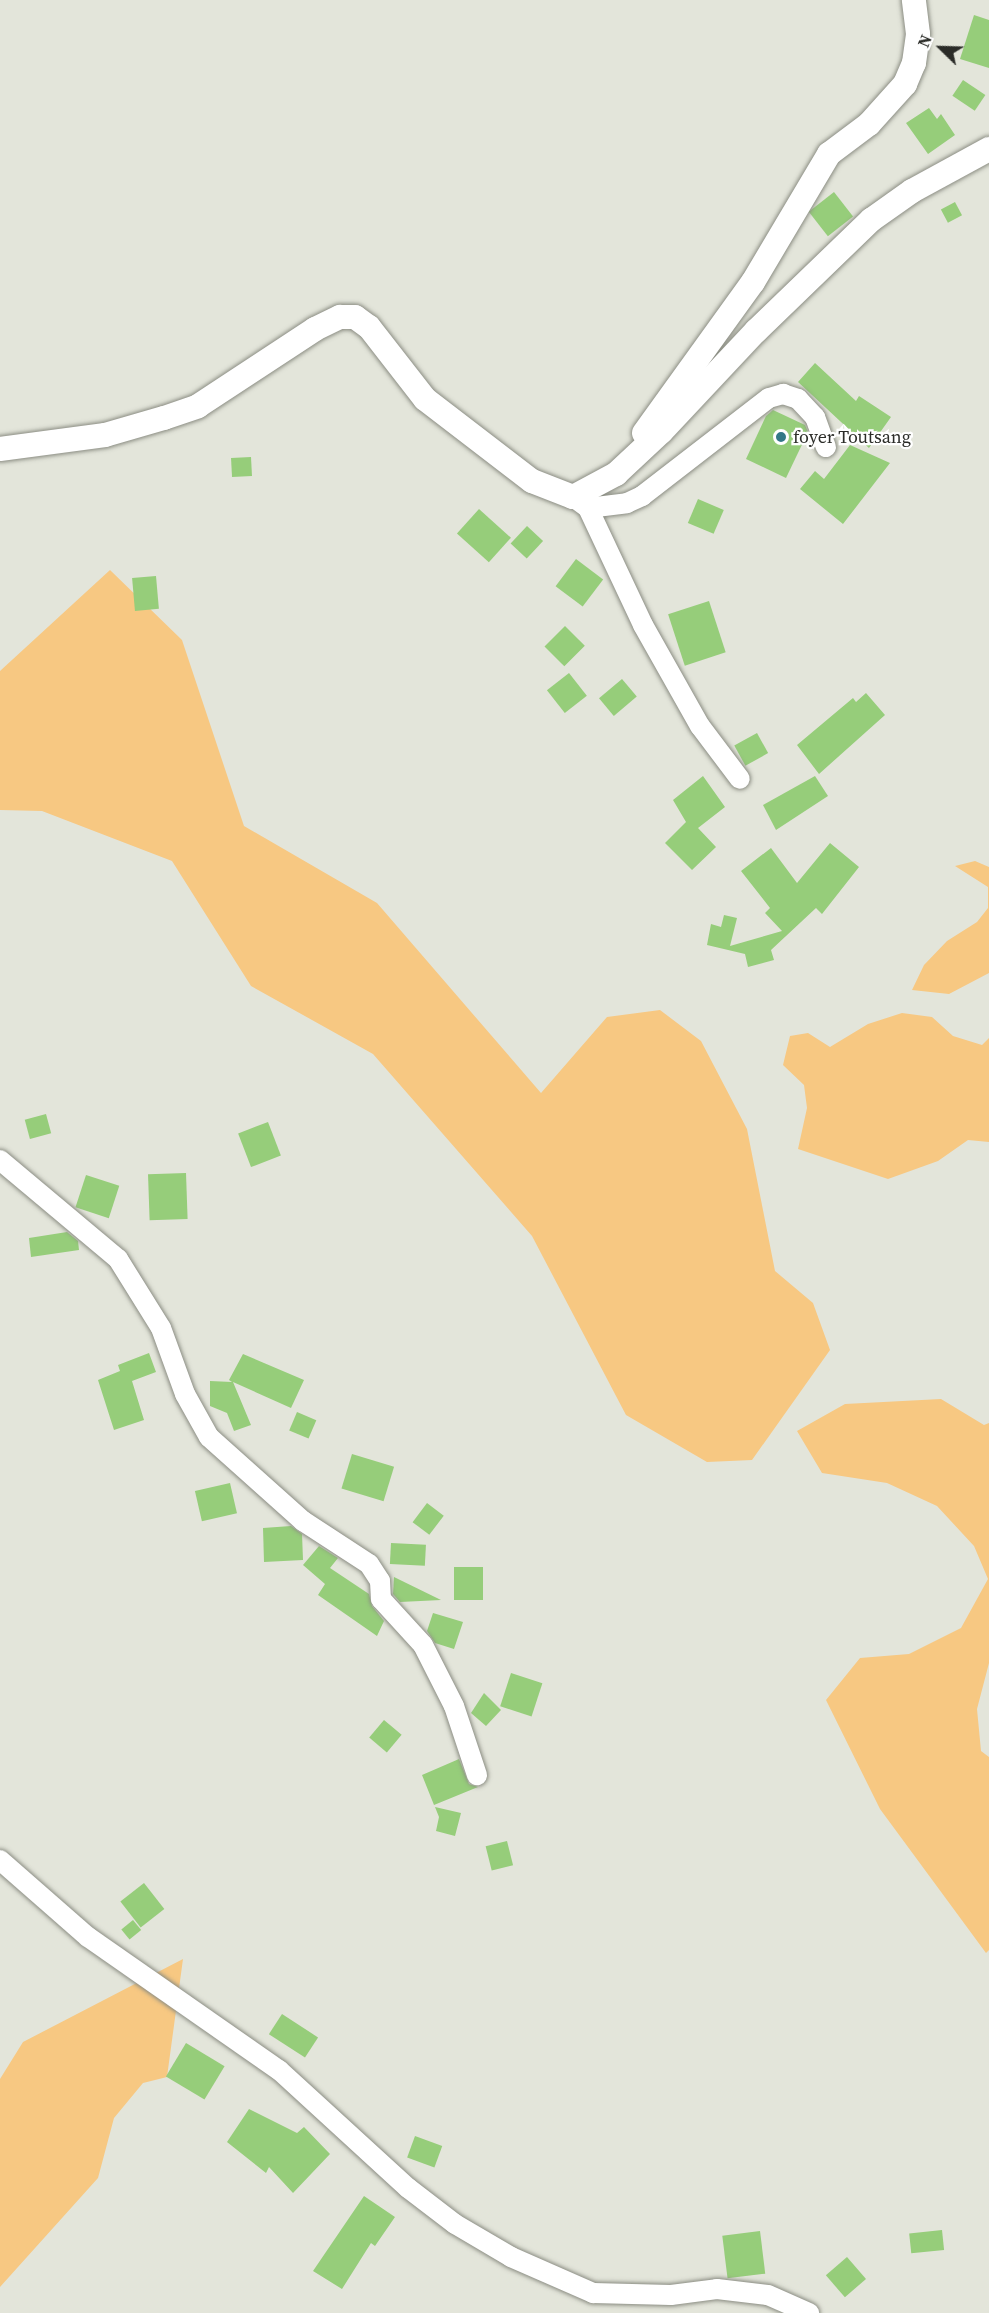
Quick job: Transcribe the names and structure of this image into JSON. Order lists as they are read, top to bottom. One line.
{"places":["foyer Toutsang"],"north":"top left"}
